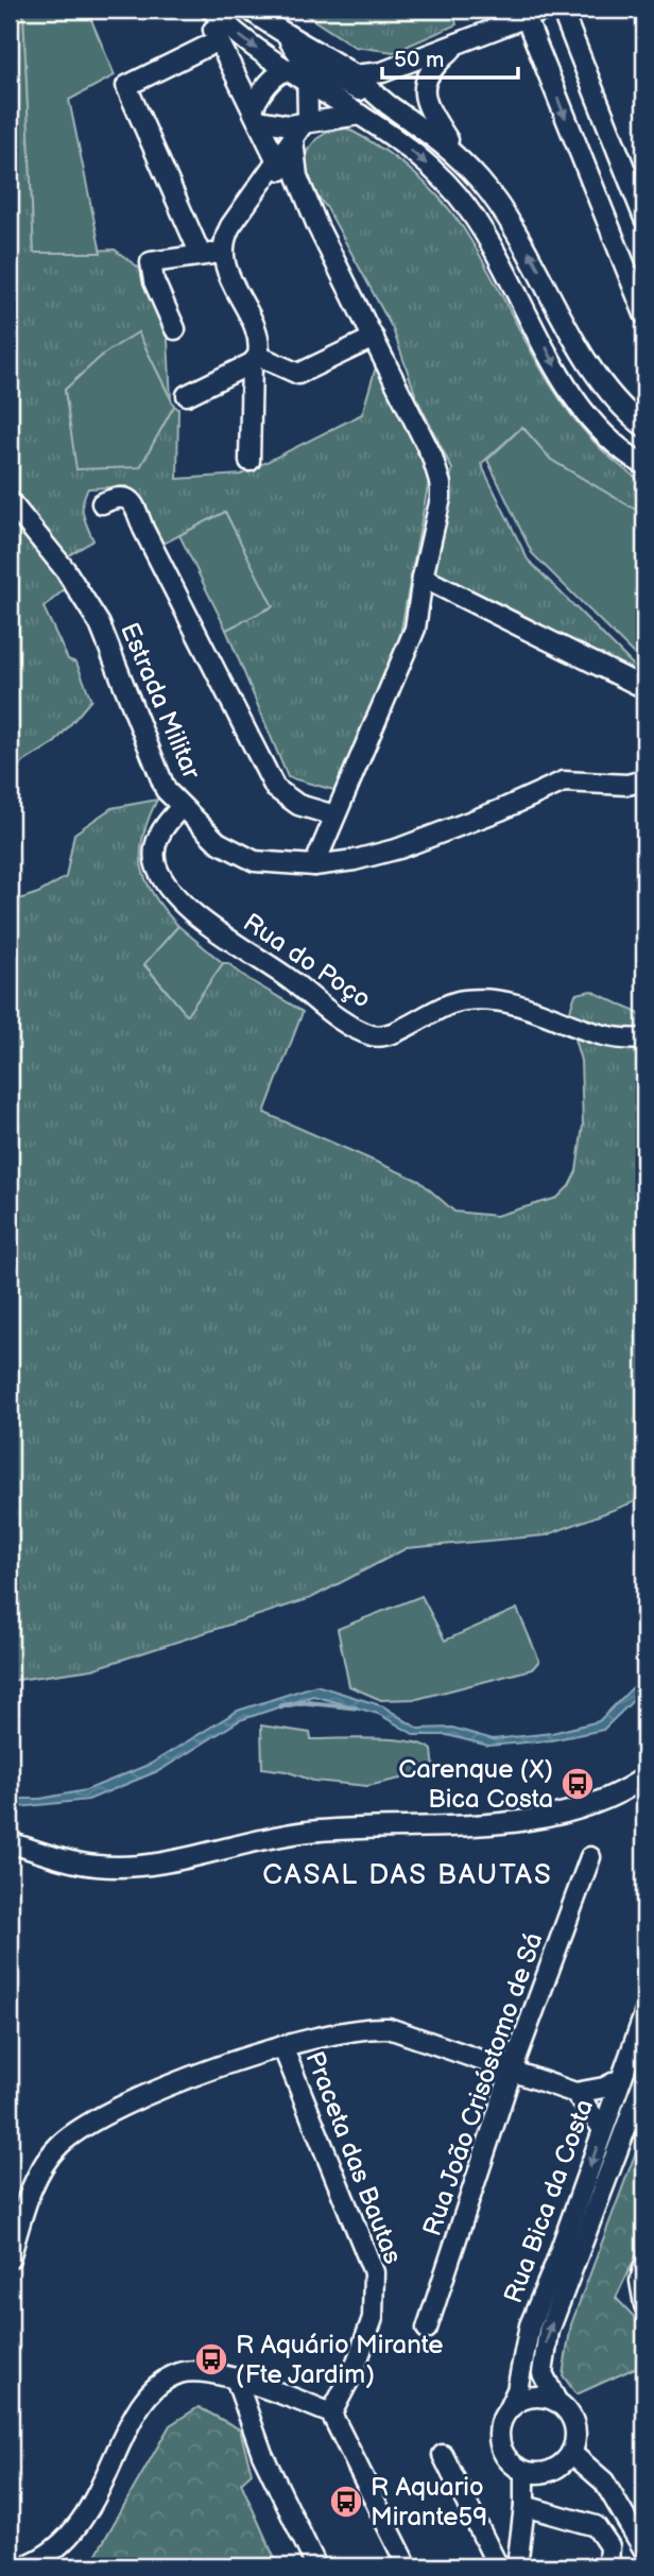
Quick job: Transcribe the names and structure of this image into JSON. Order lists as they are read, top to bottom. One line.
{"streets":{"street":["Estrada Militar","Rua do Poço","Rua João Crisóstomo de Sá","Praceta das Bautas","Rua Bica da Costa"]},"crossings":[["Estrada Militar","Rua do Poço"]],"districts":["CASAL DAS BAUTAS"],"places":{"bus stop":["Carenque (X) Bica Costa","R Aquário Mirante (Fte Jardim)","R Aquario Mirante59"]},"scale_bar":"50 m"}
